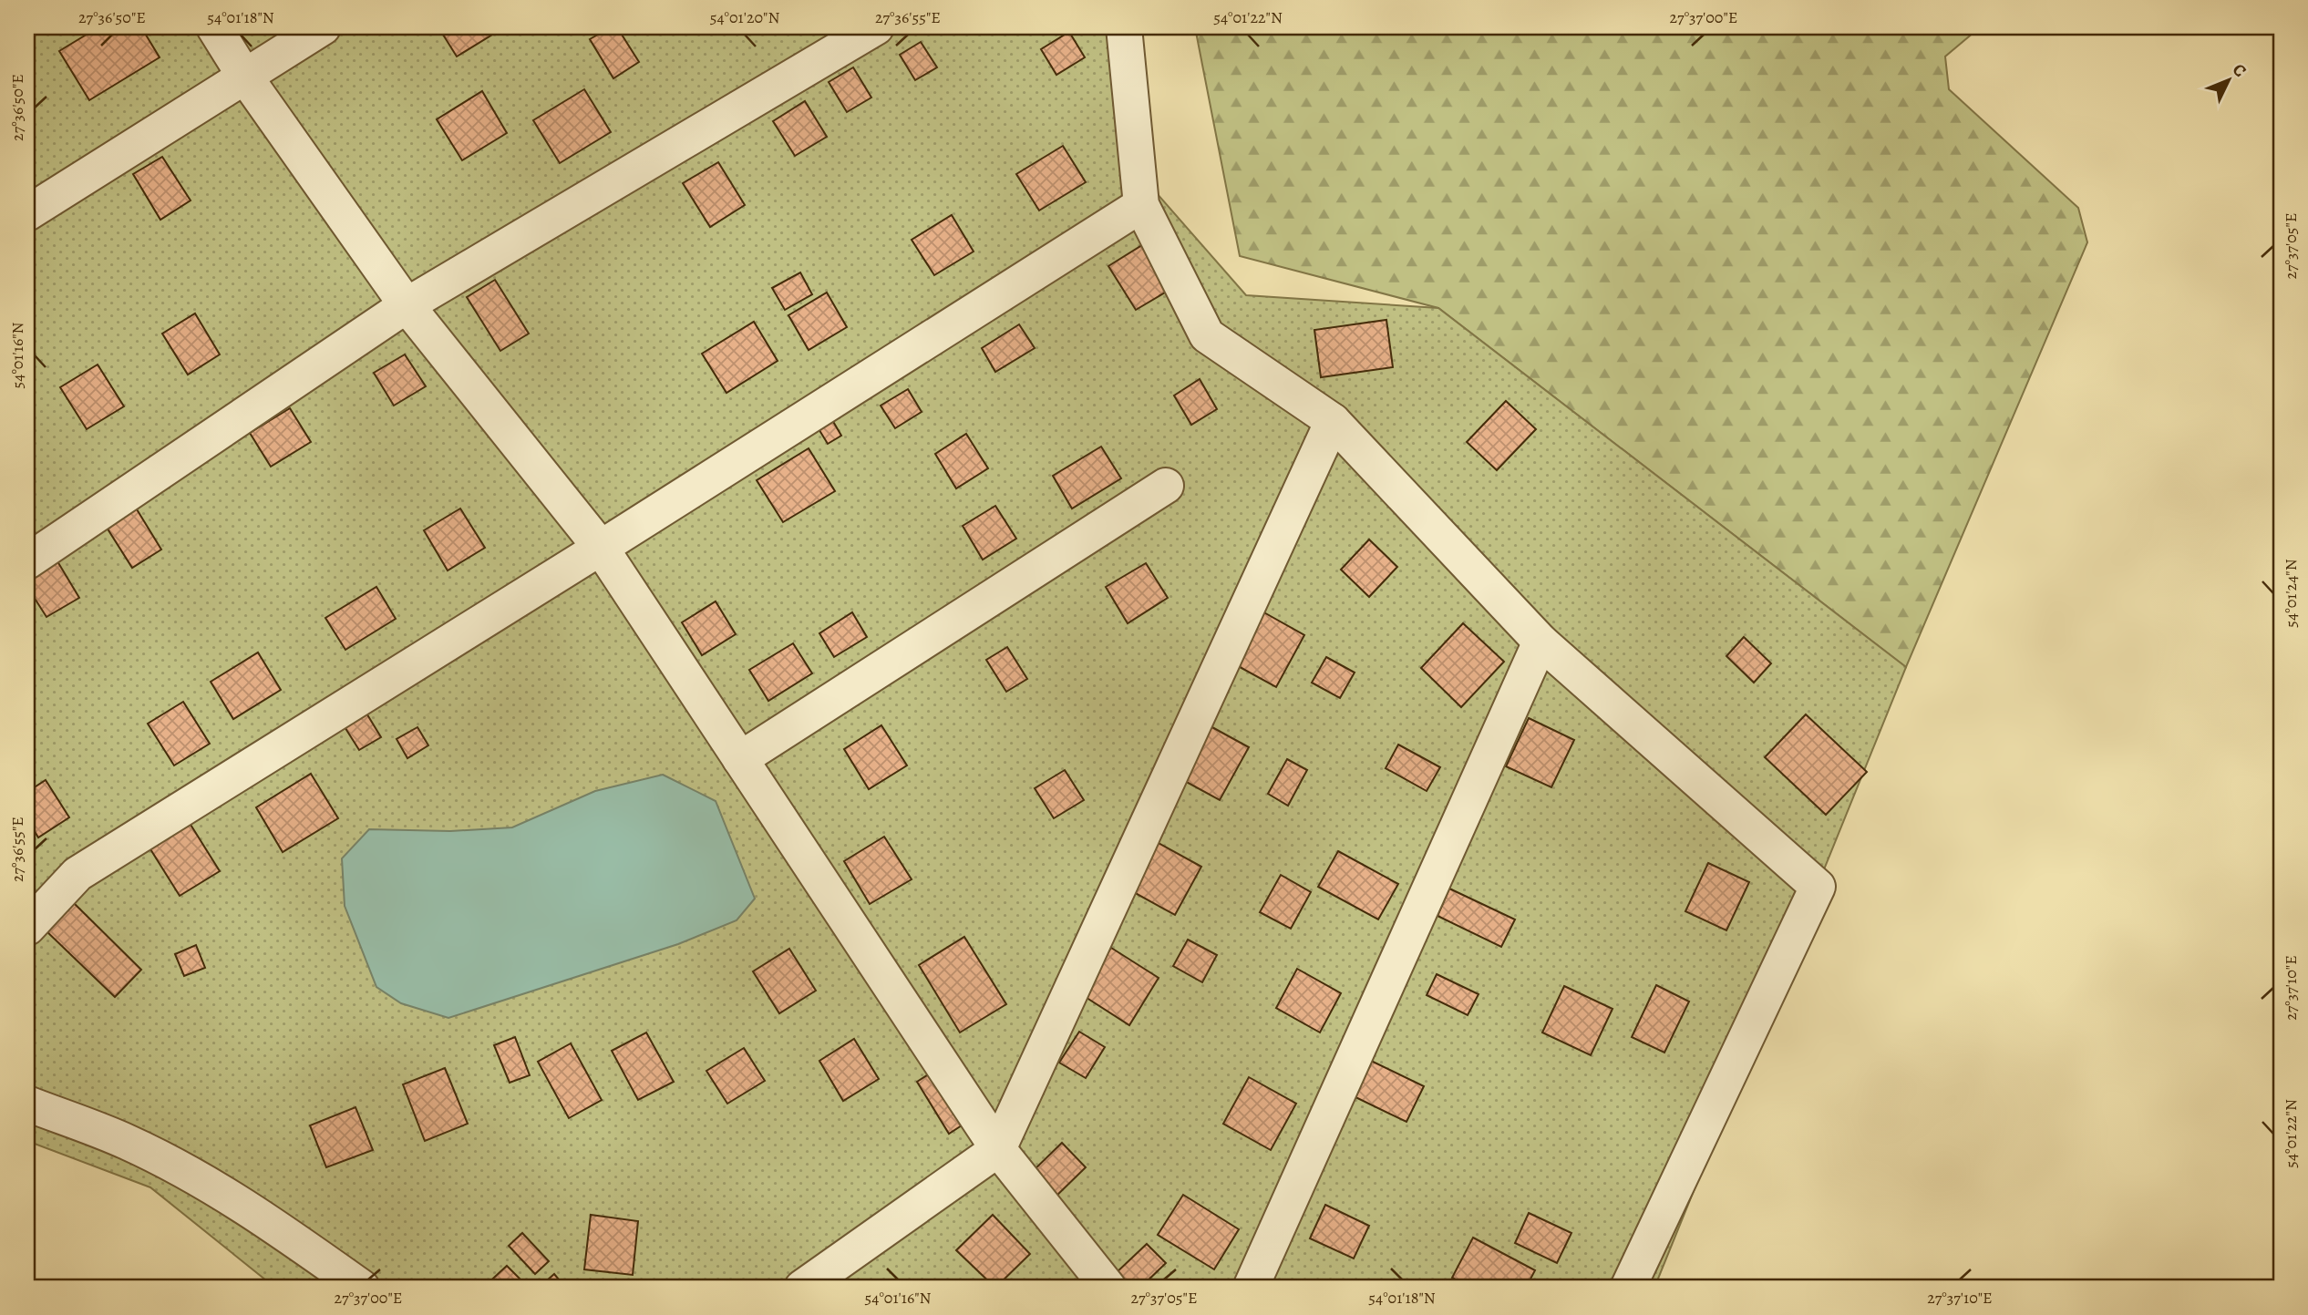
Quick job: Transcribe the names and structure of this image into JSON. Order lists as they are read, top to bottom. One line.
{"north":"top right","coordinates":["27°36'50\"E","54°01'18\"N","54°01'20\"N","27°36'55\"E","54°01'22\"N","27°37'00\"E","27°37'05\"E","54°01'16\"N","54°01'24\"N","27°37'10\"E"]}
